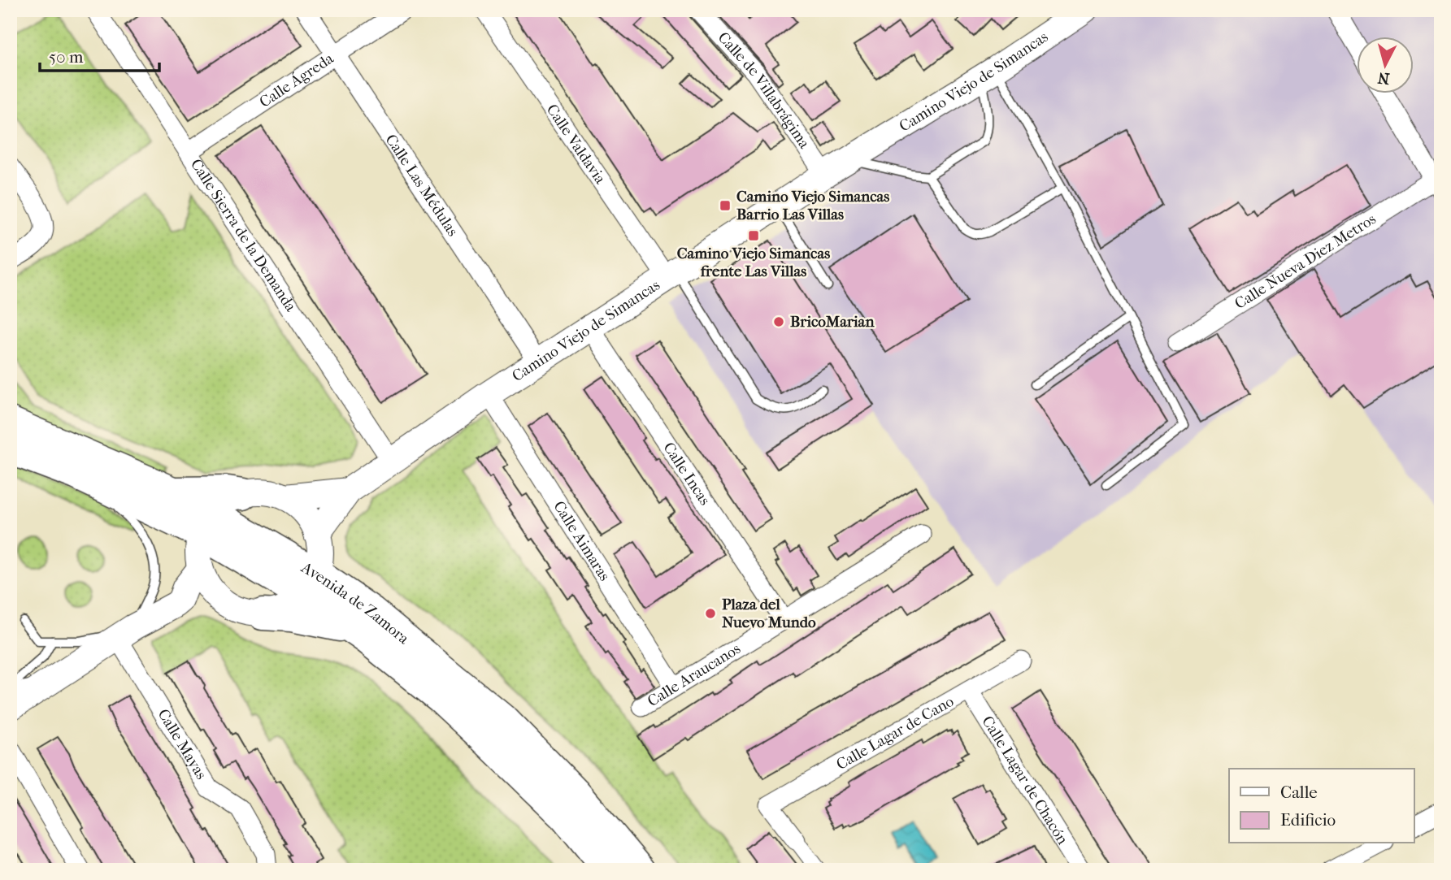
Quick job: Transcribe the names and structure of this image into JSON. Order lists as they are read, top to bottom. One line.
{"streets":{"highway":["Avenida de Zamora"],"main road":["Camino Viejo de Simancas"],"street":["Calle Ágreda","Calle de Villabrágima","Calle Valdavia","Calle Las Médulas","Calle Sierra de la Demanda","Calle Nueva Diez Metros","Calle Incas","Calle Aimaras","Calle Araucanos","Calle Lagar de Cano","Calle Mayas","Calle Lagar de Chacón"]},"crossings":[["Calle Ágreda","Calle Las Médulas"],["Calle Ágreda","Calle Sierra de la Demanda"],["Camino Viejo de Simancas","Calle de Villabrágima"],["Camino Viejo de Simancas","Calle Valdavia"],["Camino Viejo de Simancas","Calle Las Médulas"],["Camino Viejo de Simancas","Calle Sierra de la Demanda"],["Camino Viejo de Simancas","Calle Incas"],["Camino Viejo de Simancas","Calle Aimaras"],["Calle Incas","Calle Araucanos"],["Calle Aimaras","Calle Araucanos"],["Calle Lagar de Cano","Calle Lagar de Chacón"]],"places":{"transit":["Camino Viejo Simancas Barrio Las Villas","Camino Viejo Simancas frente Las Villas"],"other":["BricoMarian","Plaza del Nuevo Mundo"]},"legend":["Calle","Edificio"],"scale_bar":"50 m","north":"bottom"}
